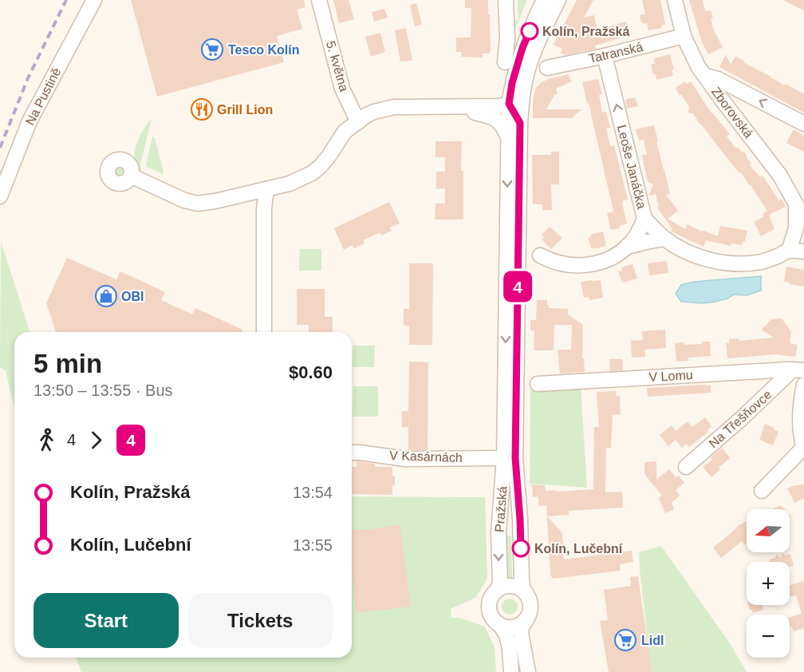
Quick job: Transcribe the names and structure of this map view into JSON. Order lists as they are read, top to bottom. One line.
{"streets":{"street":["Tatranská","5. května","Na Pustině","Zborovská","Leoše Janáčka","V Lomu","Na Třešňovce","V Kasárnách","Pražská"]},"crossings":[["Tatranská","Zborovská"],["Tatranská","Leoše Janáčka"],["V Lomu","Na Třešňovce"],["V Kasárnách","Pražská"]],"one_way":["Leoše Janáčka"],"places":{"other":["Kolín, Pražská","Kolín, Lučební"],"supermarket":["Tesco Kolín","Lidl"],"restaurant":["Grill Lion"],"shop":["OBI"]},"lines":["bus line 4"],"north":"left","page":{"on_map":"4","heading":["5 min","13:50 – 13:55 · Bus","$0.60"],"legs":["4","4"],"list":[{"name":"Kolín, Pražská","value":"13:54"},{"name":"Kolín, Lučební","value":"13:55"}],"map_buttons":["+","−"],"buttons":["Start","Tickets"]}}
